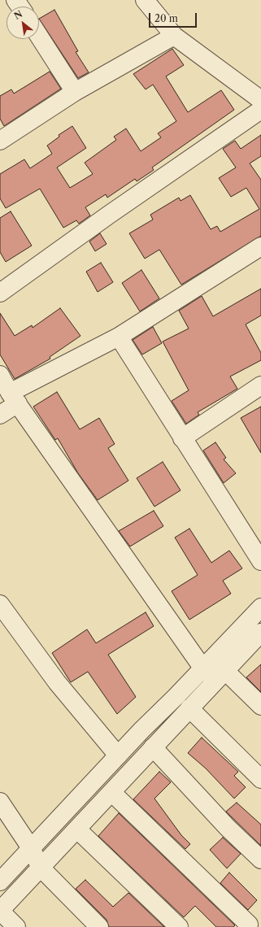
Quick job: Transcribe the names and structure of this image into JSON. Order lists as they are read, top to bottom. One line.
{"scale_bar":"20 m","north":"top left"}
